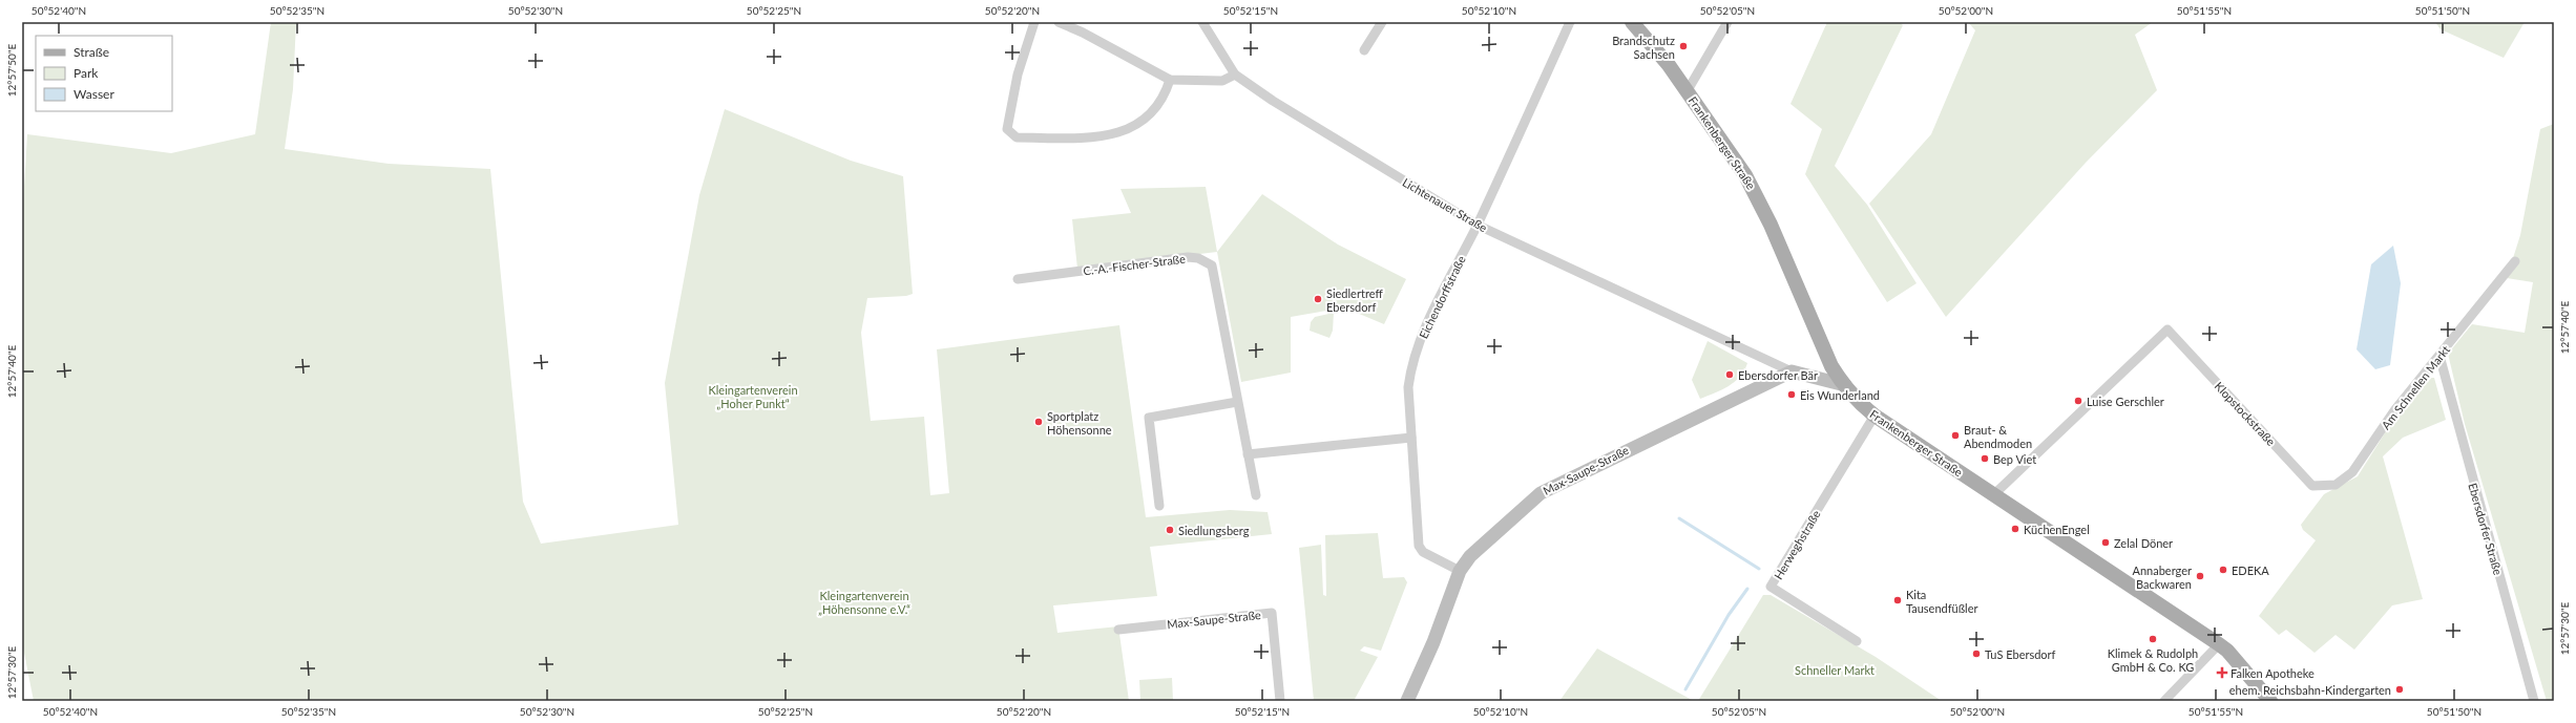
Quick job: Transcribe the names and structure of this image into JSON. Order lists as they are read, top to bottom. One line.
{"streets":{"main road":["Frankenberger Straße"],"street":["Lichtenauer Straße","C.-A.-Fischer-Straße","Eichendorffstraße","Am Schnellen Markt","Klopstockstraße","Max-Saupe-Straße","Ebersdorfer Straße","Herweghstraße"]},"crossings":[["Frankenberger Straße","Lichtenauer Straße"],["Frankenberger Straße","Klopstockstraße"],["Frankenberger Straße","Herweghstraße"],["Lichtenauer Straße","Eichendorffstraße"],["Lichtenauer Straße","Max-Saupe-Straße"],["Eichendorffstraße","Max-Saupe-Straße"],["Am Schnellen Markt","Klopstockstraße"],["Am Schnellen Markt","Ebersdorfer Straße"]],"parks":["Kleingartenverein „Hoher Punkt“","Kleingartenverein „Höhensonne e.V.“","Schneller Markt"],"places":{"other":["Brandschutz Sachsen","Siedlertreff Ebersdorf","Ebersdorfer Bär","Eis Wunderland","Luise Gerschler","Sportplatz Höhensonne","Braut- & Abendmoden","Bep Viet","KüchenEngel","Siedlungsberg","Zelal Döner","EDEKA","Annaberger Backwaren","Kita Tausendfüßler","Klimek & Rudolph GmbH & Co. KG","TuS Ebersdorf","ehem. Reichsbahn-Kindergarten"],"health":["Falken Apotheke"]},"legend":["Straße","Park","Wasser"],"coordinates":["50°52'40\"N","50°52'35\"N","50°52'30\"N","50°52'25\"N","50°52'20\"N","50°52'15\"N","50°52'10\"N","50°52'05\"N","50°52'00\"N","50°51'55\"N","50°51'50\"N","12°57'50\"E","12°57'40\"E","12°57'30\"E"]}
